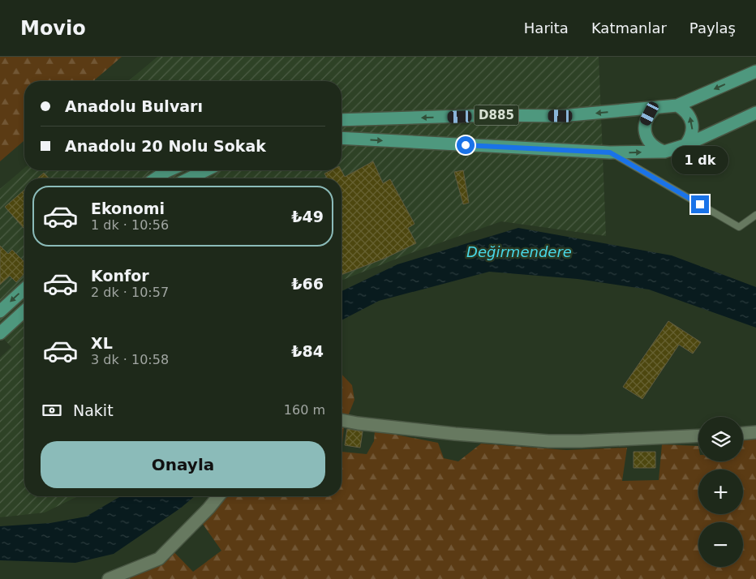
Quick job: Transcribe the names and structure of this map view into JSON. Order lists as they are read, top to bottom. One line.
{"streets":{"highway":["D885"]},"water":["Değirmendere"],"page":{"header":"Movio","nav":["Harita","Katmanlar","Paylaş"],"banner":["Anadolu Bulvarı","Anadolu 20 Nolu Sokak"],"bubble":"1 dk","list":[{"name":"Ekonomi","note":"1 dk · 10:56","value":"₺49"},{"name":"Konfor","note":"2 dk · 10:57","value":"₺66"},{"name":"XL","note":"3 dk · 10:58","value":"₺84"}],"pay":["Nakit","160 m"],"map_buttons":["+","−"],"buttons":"Onayla"}}
